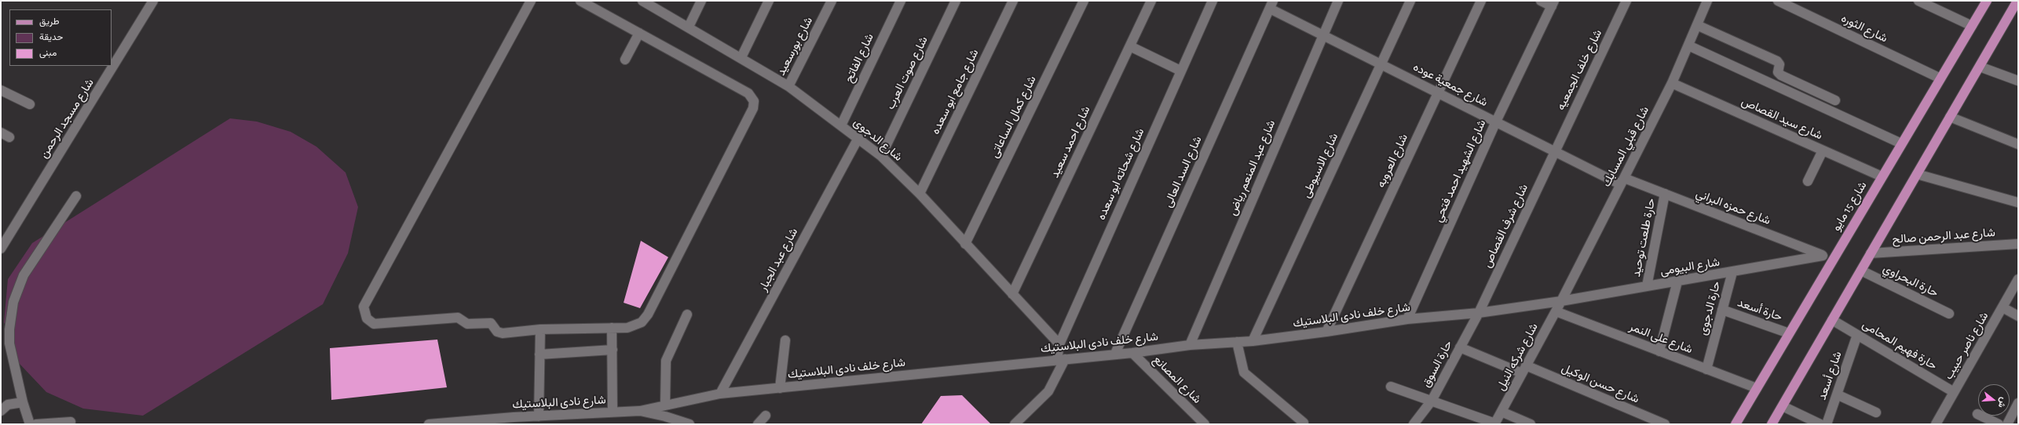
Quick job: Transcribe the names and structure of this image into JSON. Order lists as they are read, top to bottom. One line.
{"streets":{"main road":["شارع 15 مايو"],"street":["شارع الثوره","شارع بورسعيد","شارع الفاتح","شارع خلف الجمعيه","شارع صوت العرب","شارع جمعية عوده","شارع جامع ابو سعده","شارع كمال الساعاتى","شارع مسجد الرحمن","شارع سيد القصاص","شارع الدجوى","شارع احمد سعيد","شارع قبلي المسابك","شارع العروبه","شارع الاسيوطى","شارع عبد المنعم رياض","شارع الشهيد احمد فتحي","شارع السد العالى","شارع شحاته ابو سعده","شارع حمزه البراني","شارع شرف القصاص","شارع عبد الرحمن صالح","حارة طلعت توحيد","شارع عبد الجبار","شارع البيومى","حارة البحراوي","حارة الدجوى","حارة أسعد","شارع خلف نادى البلاستيك","شارع على النمر","حارة فهيم المحامى","شارع ناصر حبيب","شارع شركه النيل","حارة السوق","شارع أسعد","شارع المصانع","شارع حسن الوكيل","شارع نادى البلاستيك"]},"crossings":[["شارع الثوره","شارع 15 مايو"],["شارع بورسعيد","شارع الدجوى"],["شارع الفاتح","شارع الدجوى"],["شارع خلف الجمعيه","شارع جمعية عوده"],["شارع خلف الجمعيه","شارع شرف القصاص"],["شارع صوت العرب","شارع الدجوى"],["شارع جمعية عوده","شارع قبلي المسابك"],["شارع جمعية عوده","شارع العروبه"],["شارع جمعية عوده","شارع الاسيوطى"],["شارع جمعية عوده","شارع عبد المنعم رياض"],["شارع جمعية عوده","شارع الشهيد احمد فتحي"],["شارع جمعية عوده","شارع السد العالى"],["شارع جمعية عوده","شارع حمزه البراني"],["شارع جمعية عوده","شارع شرف القصاص"],["شارع جامع ابو سعده","شارع الدجوى"],["شارع كمال الساعاتى","شارع الدجوى"],["شارع سيد القصاص","شارع قبلي المسابك"],["شارع سيد القصاص","شارع 15 مايو"],["شارع الدجوى","شارع احمد سعيد"],["شارع الدجوى","شارع شحاته ابو سعده"],["شارع الدجوى","شارع عبد الجبار"],["شارع قبلي المسابك","شارع حمزه البراني"],["شارع قبلي المسابك","شارع البيومى"],["شارع قبلي المسابك","شارع خلف نادى البلاستيك"],["شارع قبلي المسابك","شارع شركه النيل"],["شارع العروبه","شارع خلف نادى البلاستيك"],["شارع الاسيوطى","شارع خلف نادى البلاستيك"],["شارع عبد المنعم رياض","شارع خلف نادى البلاستيك"],["شارع الشهيد احمد فتحي","شارع خلف نادى البلاستيك"],["شارع السد العالى","شارع خلف نادى البلاستيك"],["شارع شحاته ابو سعده","شارع خلف نادى البلاستيك"],["شارع 15 مايو","شارع حمزه البراني"],["شارع 15 مايو","حارة أسعد"],["شارع 15 مايو","شارع على النمر"],["شارع حمزه البراني","حارة طلعت توحيد"],["شارع حمزه البراني","شارع البيومى"],["شارع شرف القصاص","شارع خلف نادى البلاستيك"],["شارع شرف القصاص","حارة السوق"],["حارة طلعت توحيد","شارع البيومى"],["شارع عبد الجبار","شارع خلف نادى البلاستيك"],["شارع البيومى","حارة الدجوى"],["شارع البيومى","شارع خلف نادى البلاستيك"],["شارع البيومى","شارع شركه النيل"],["حارة الدجوى","حارة أسعد"],["حارة الدجوى","شارع على النمر"],["شارع خلف نادى البلاستيك","شارع شركه النيل"],["شارع خلف نادى البلاستيك","حارة السوق"],["شارع خلف نادى البلاستيك","شارع المصانع"],["شارع خلف نادى البلاستيك","شارع نادى البلاستيك"],["شارع على النمر","شارع شركه النيل"],["حارة فهيم المحامى","شارع ناصر حبيب"],["حارة فهيم المحامى","شارع أسعد"],["شارع شركه النيل","شارع حسن الوكيل"],["حارة السوق","شارع حسن الوكيل"]],"legend":["طريق","حديقة","مبنى"],"north":"right"}
